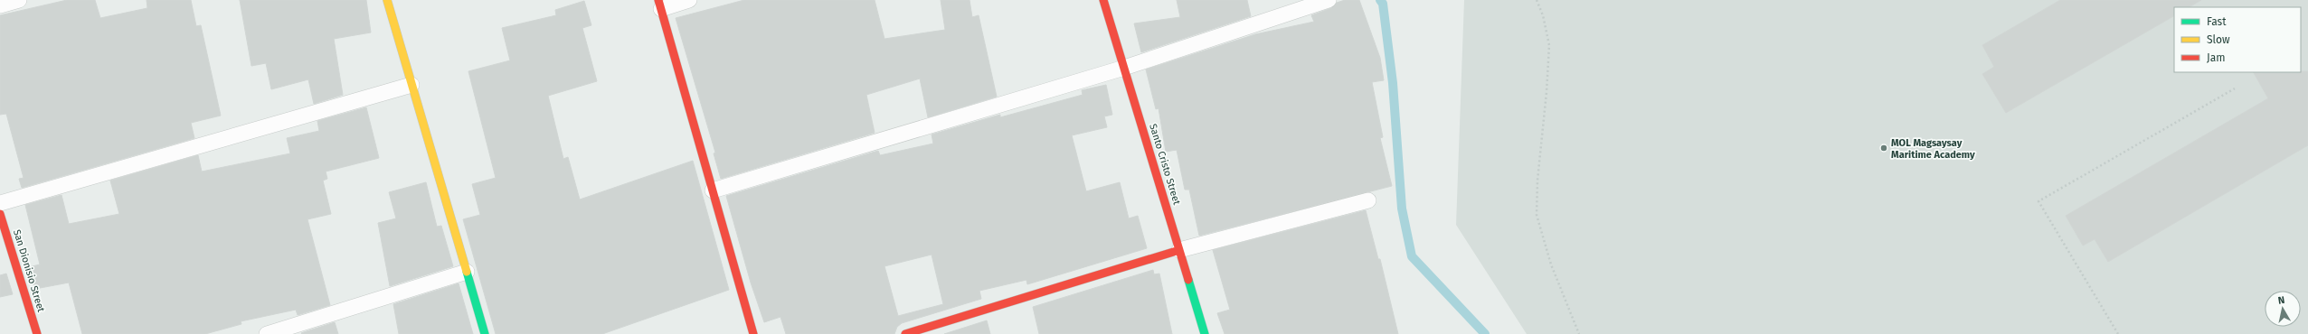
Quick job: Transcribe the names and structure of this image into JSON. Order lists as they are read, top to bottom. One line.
{"streets":{"street":["Santo Cristo Street","San Dionisio Street"]},"places":["MOL Magsaysay Maritime Academy"],"legend":["Fast","Slow","Jam"],"north":"top"}
